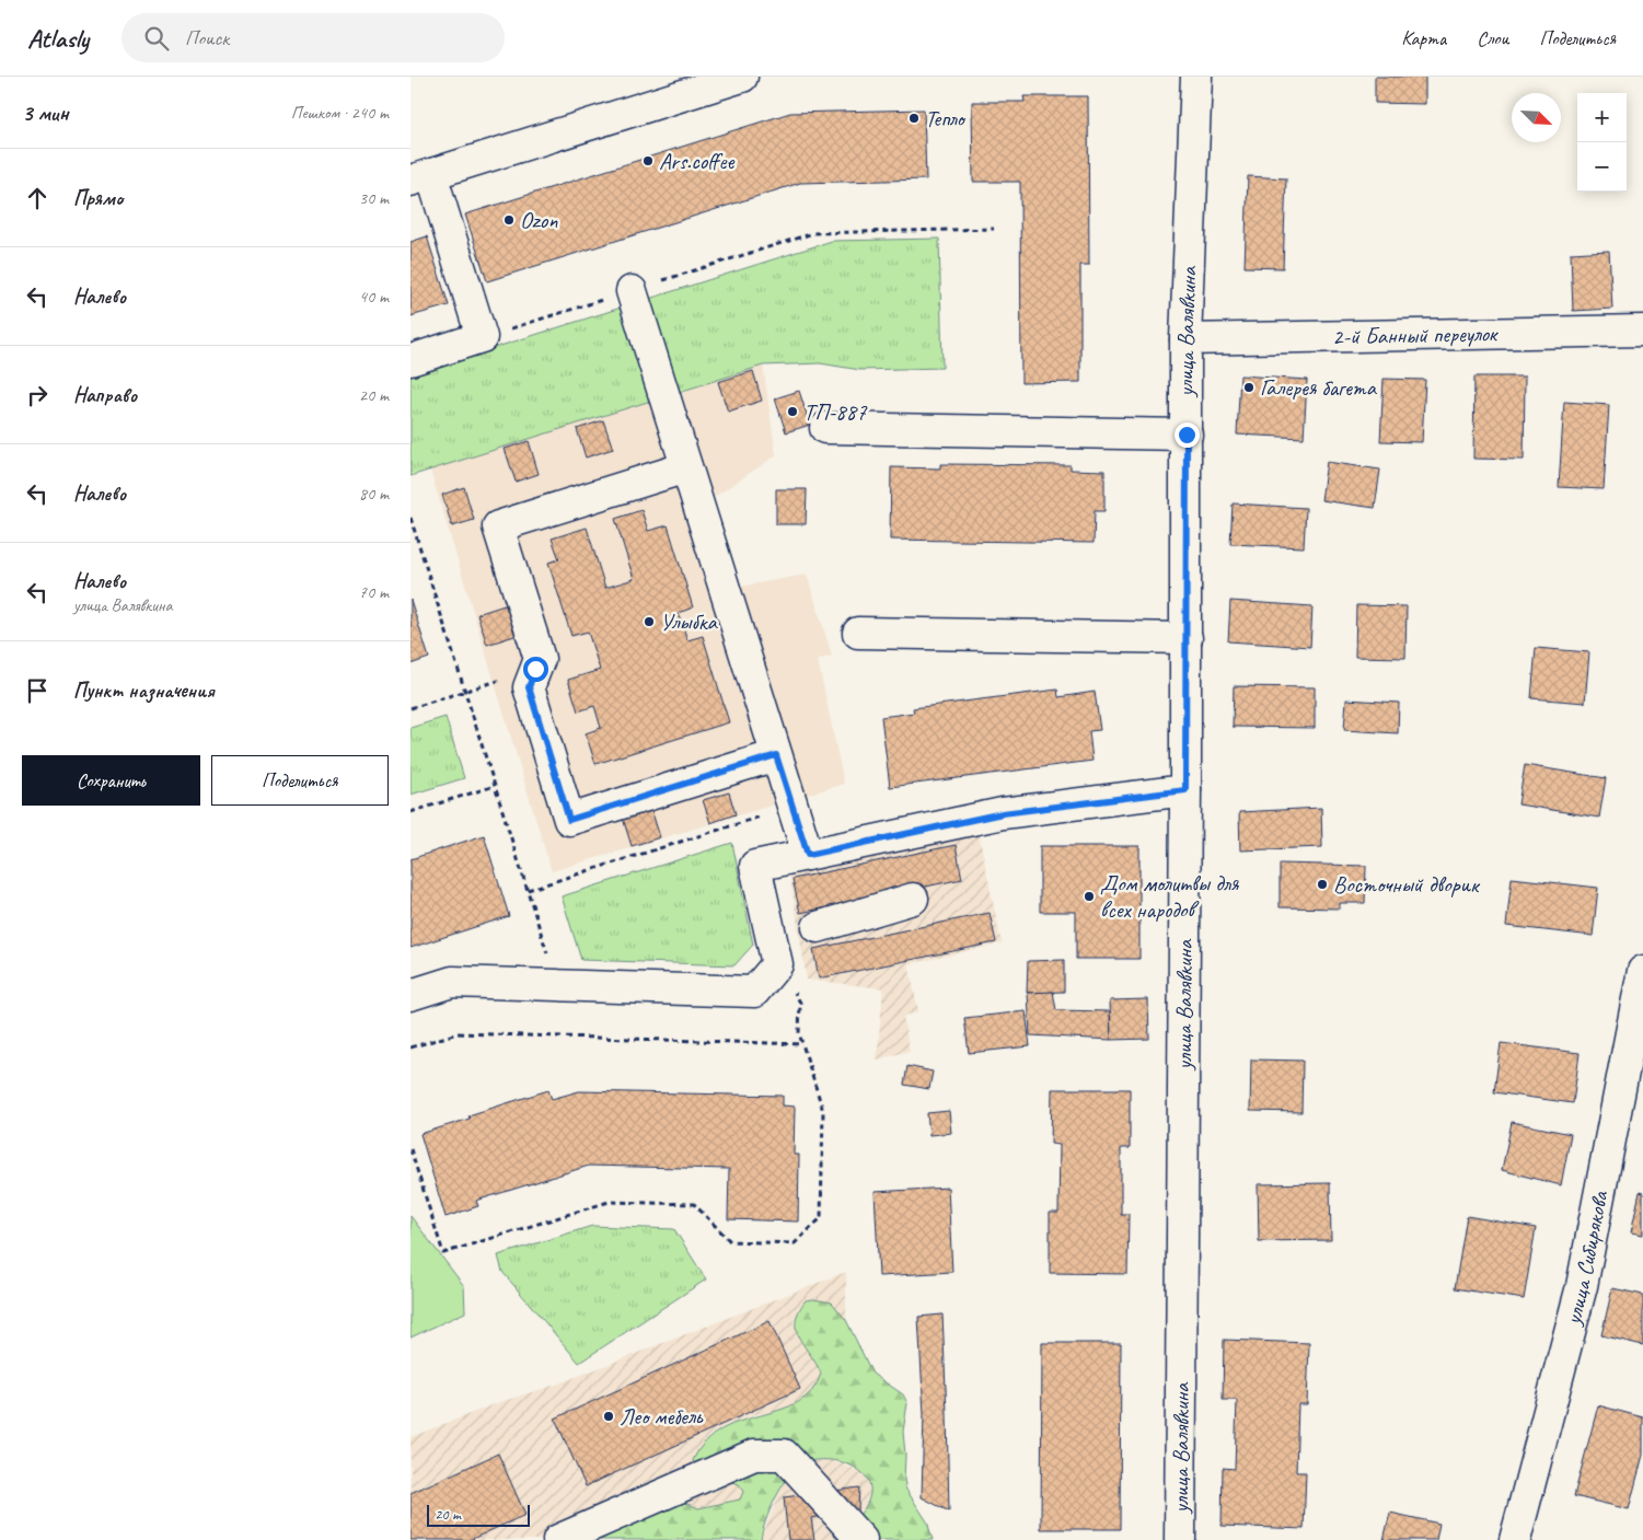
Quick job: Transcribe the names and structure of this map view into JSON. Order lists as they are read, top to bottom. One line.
{"streets":{"street":["улица Валявкина","2-й Банный переулок","улица Сибирякова"]},"crossings":[["улица Валявкина","2-й Банный переулок"]],"places":["Тепло","Ars.coffee","Ozon","Галерея багета","ТП-887","Улыбка","Восточный дворик","Дом молитвы для всех народов","Лео мебель"],"scale_bar":"20 m","north":"bottom right","page":{"header":"Atlasly","search":"Поиск","nav":["Карта","Слои","Поделиться"],"heading":["3 мин","Пешком · 240 m"],"map_buttons":["+","−"],"list":[["Прямо","30 m"],["Налево","40 m"],["Направо","20 m"],["Налево","80 m"],["Налево","улица Валявкина","70 m"],"Пункт назначения"],"buttons":["Сохранить","Поделиться"],"scale":"20 m"}}
